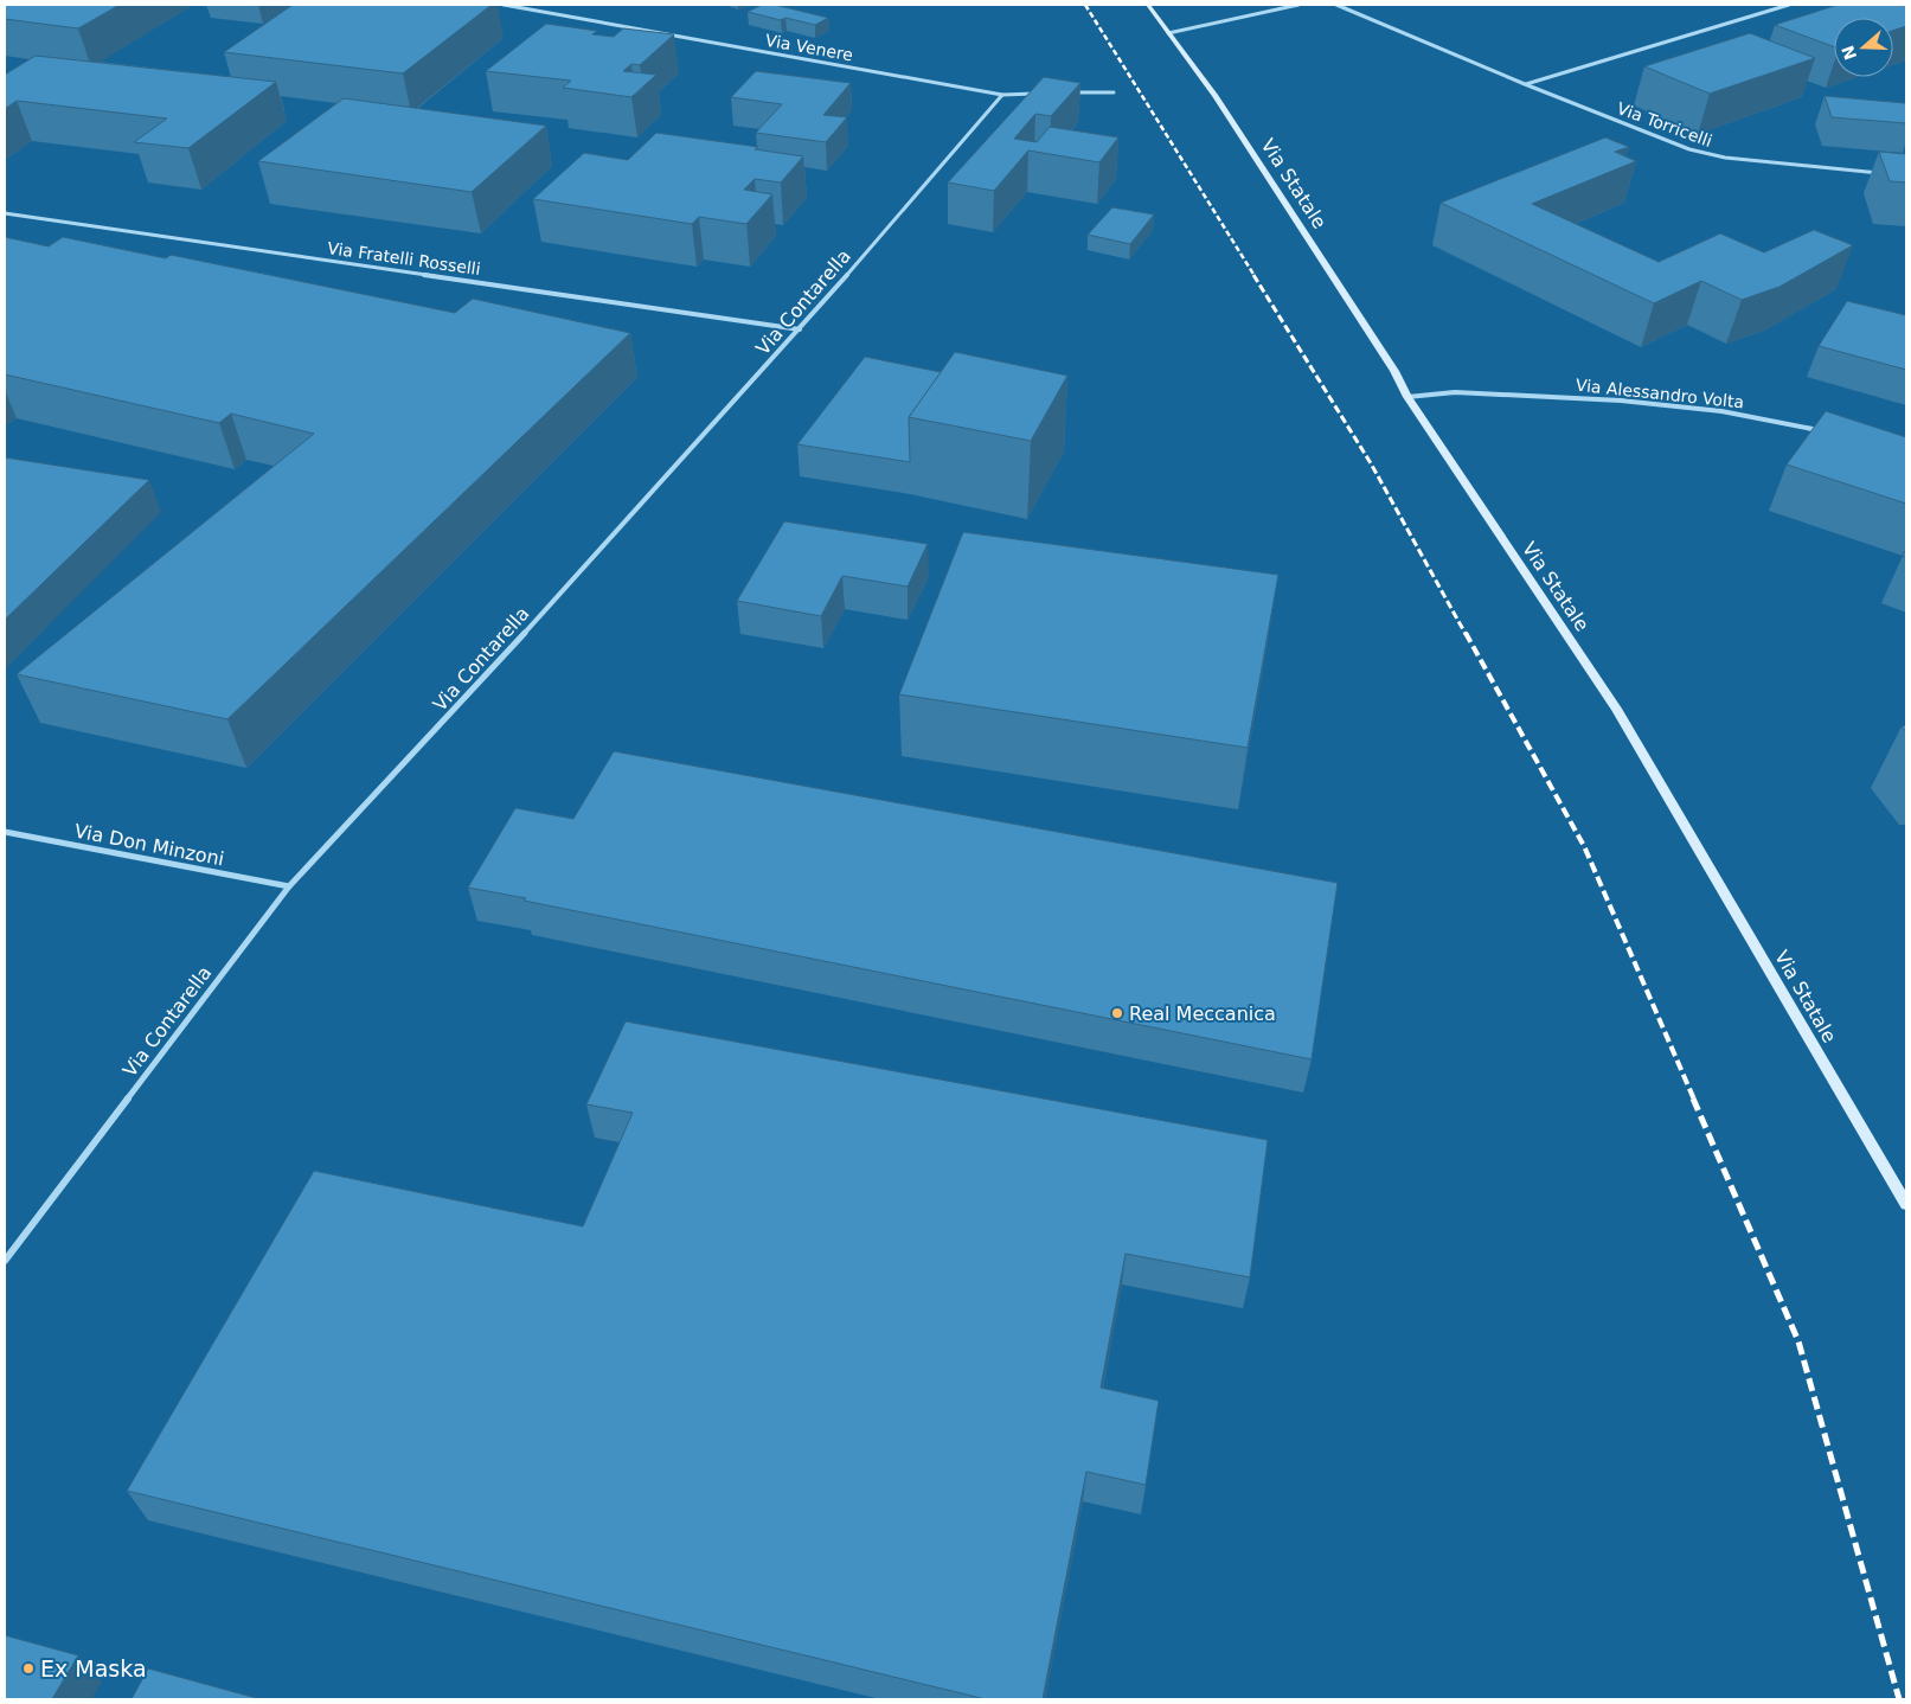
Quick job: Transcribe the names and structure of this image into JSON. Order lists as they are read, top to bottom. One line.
{"streets":{"main road":["Via Statale"],"street":["Via Venere","Via Torricelli","Via Fratelli Rosselli","Via Contarella","Via Alessandro Volta","Via Don Minzoni"]},"crossings":[["Via Venere","Via Contarella"],["Via Statale","Via Alessandro Volta"],["Via Fratelli Rosselli","Via Contarella"],["Via Contarella","Via Don Minzoni"]],"places":["Real Meccanica","Ex Maska"],"north":"left"}
